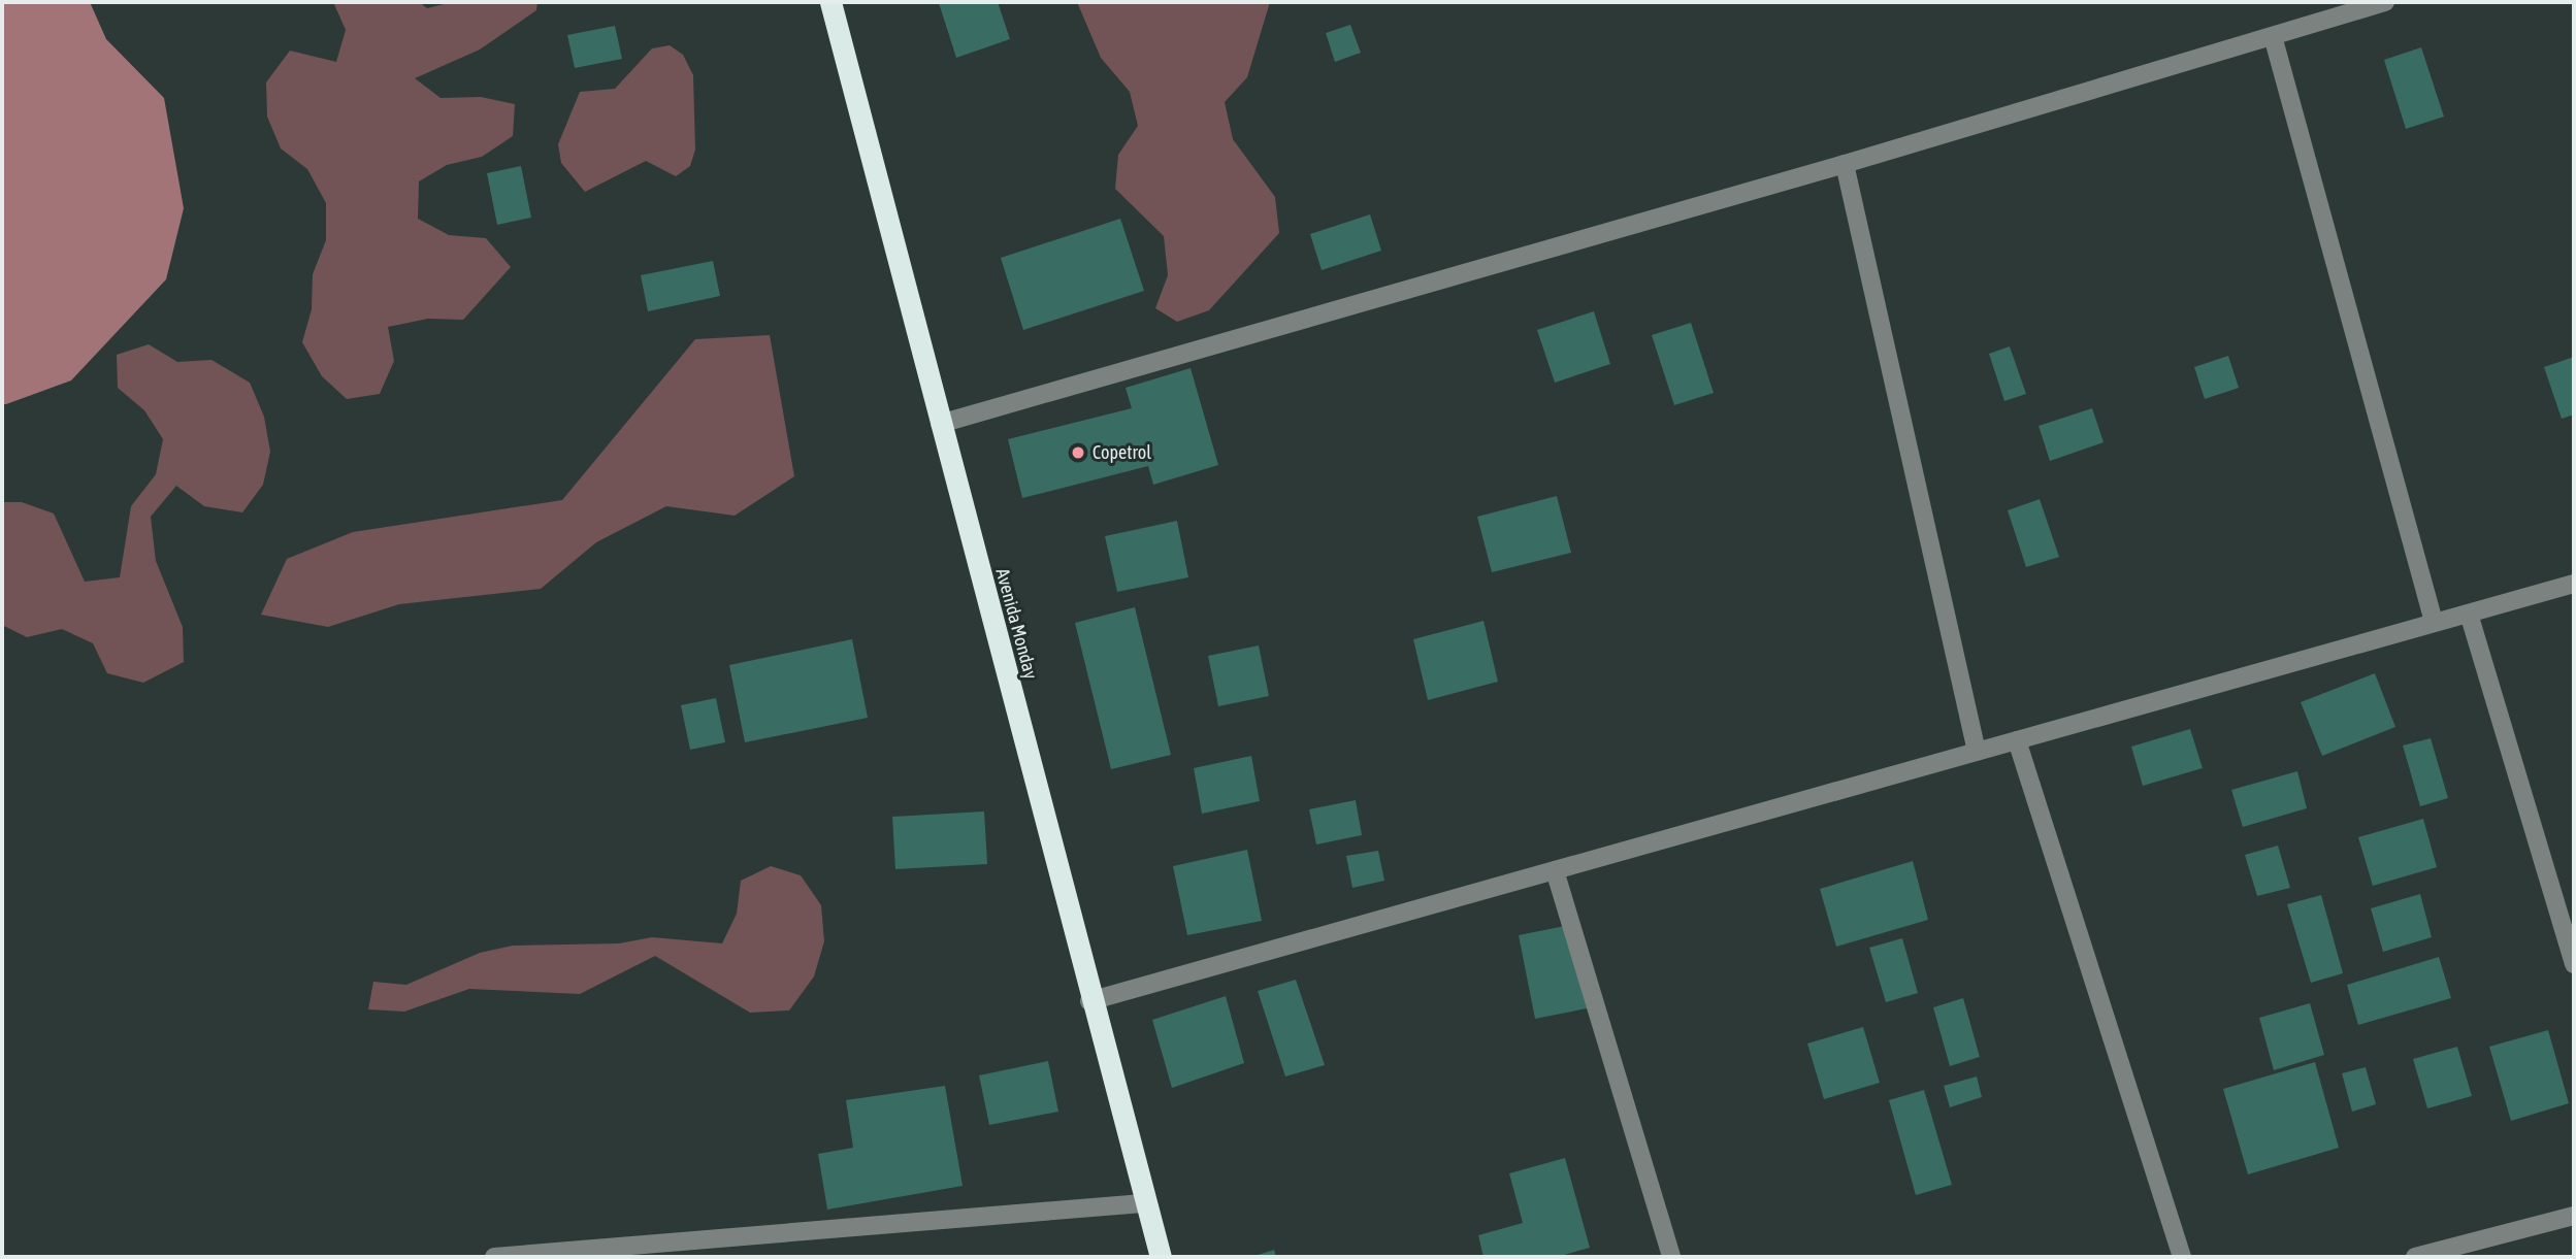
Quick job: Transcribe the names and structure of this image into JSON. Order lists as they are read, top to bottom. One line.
{"streets":{"highway":["Avenida Monday"]},"places":["Copetrol"]}
